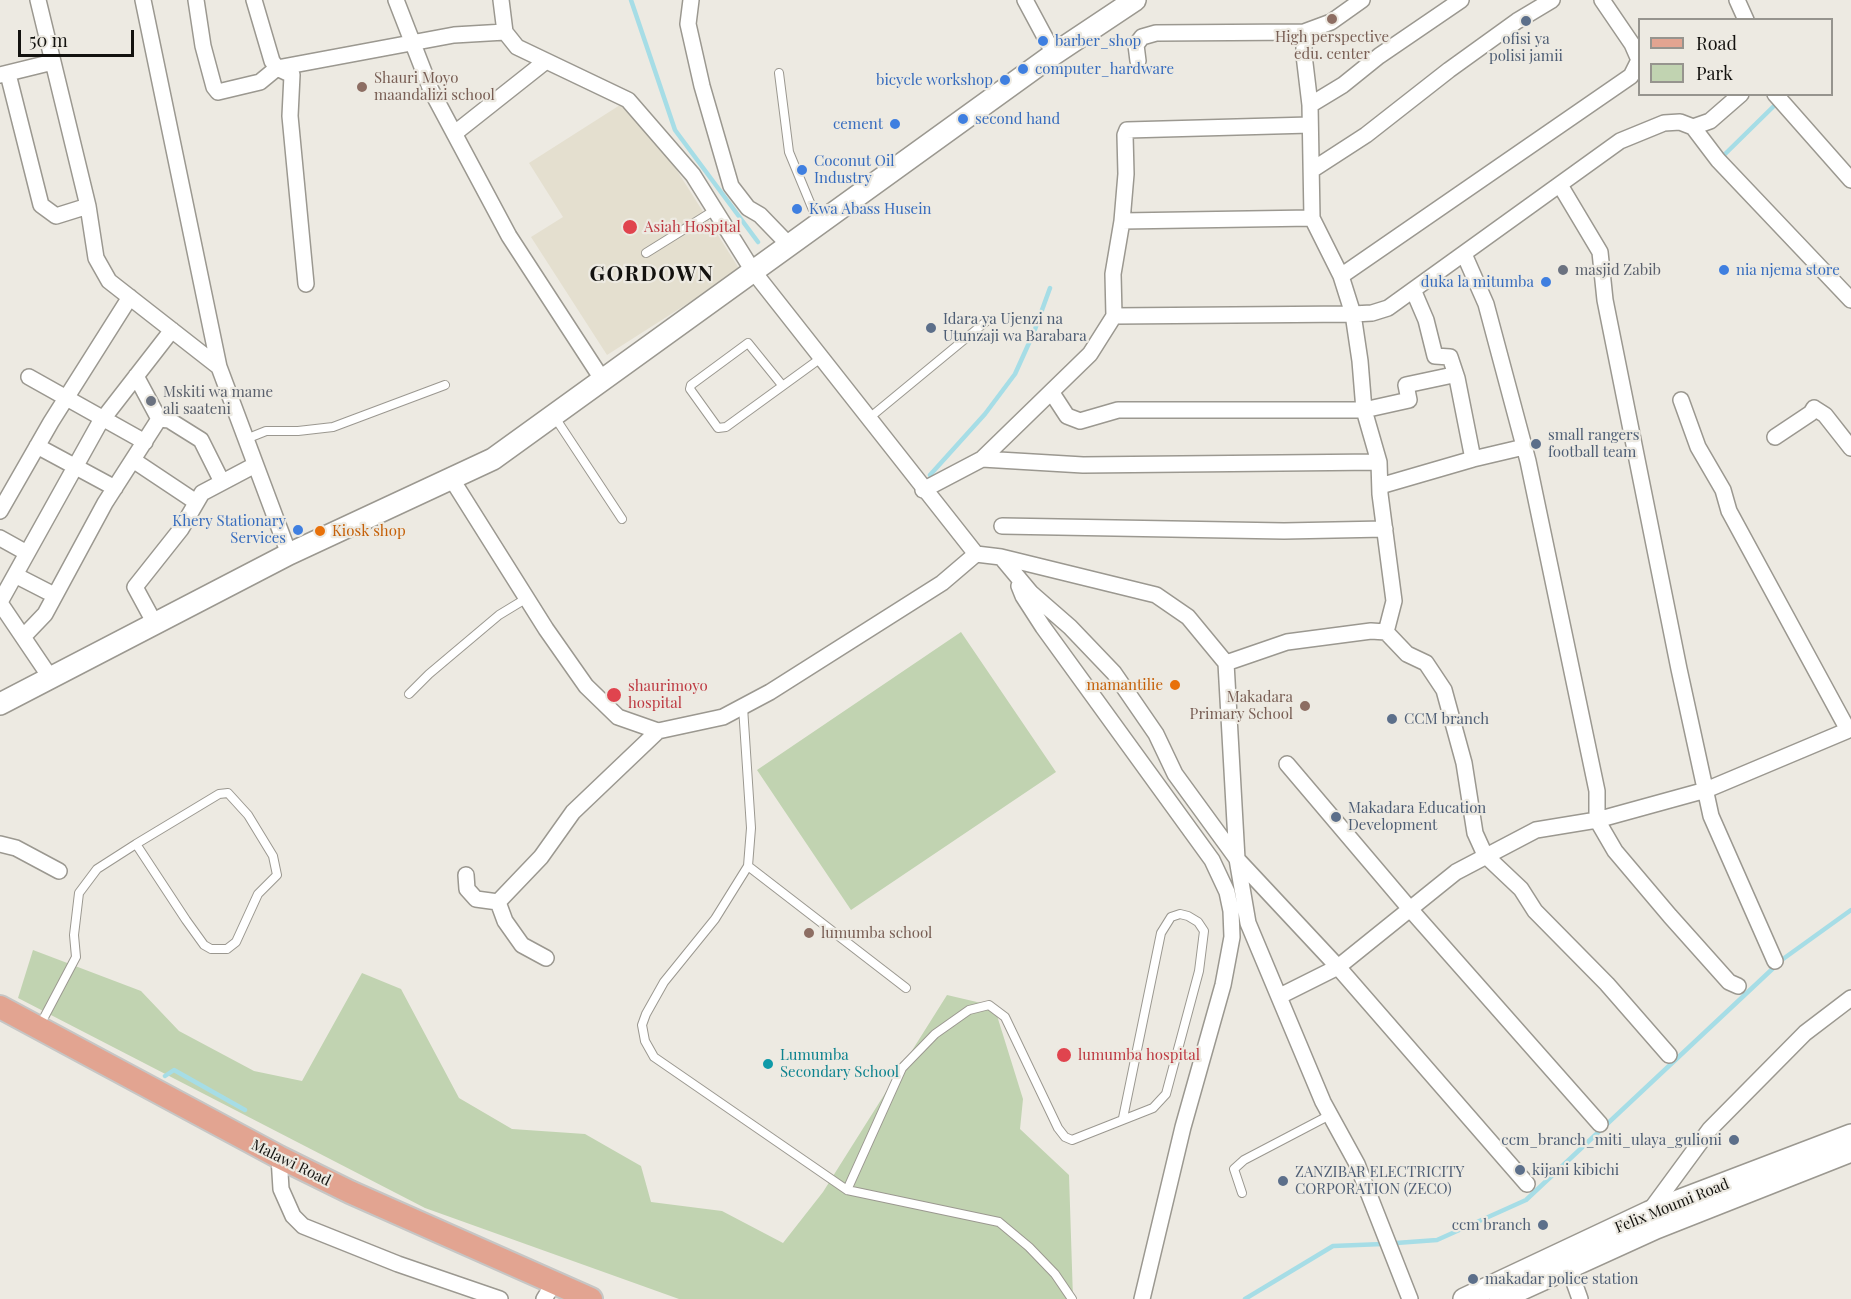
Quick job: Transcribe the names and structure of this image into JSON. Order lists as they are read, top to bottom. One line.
{"streets":{"main road":["Malawi Road"],"street":["Felix Moumi Road"]},"districts":["GORDOWN"],"places":["High perspective edu. center","ofisi ya polisi jamii","barber_shop","computer_hardware","bicycle workshop","Shauri Moyo maandalizi school","second hand","cement","Coconut Oil Industry","Kwa Abass Husein","Asiah Hospital","masjid Zabib","nia njema store","duka la mitumba","Idara ya Ujenzi na Utunzaji wa Barabara","Mskiti wa mame ali saateni","small rangers football team","Khery Stationary Services","Kiosk shop","mamantilie","shaurimoyo hospital","Makadara Primary School","CCM branch","Makadara Education Development","lumumba school","lumumba hospital","Lumumba Secondary School","ccm_branch_miti_ulaya_gulioni","kijani kibichi","ZANZIBAR ELECTRICITY CORPORATION (ZECO)","ccm branch","makadar police station"],"legend":["Road","Park"],"scale_bar":"50 m"}
